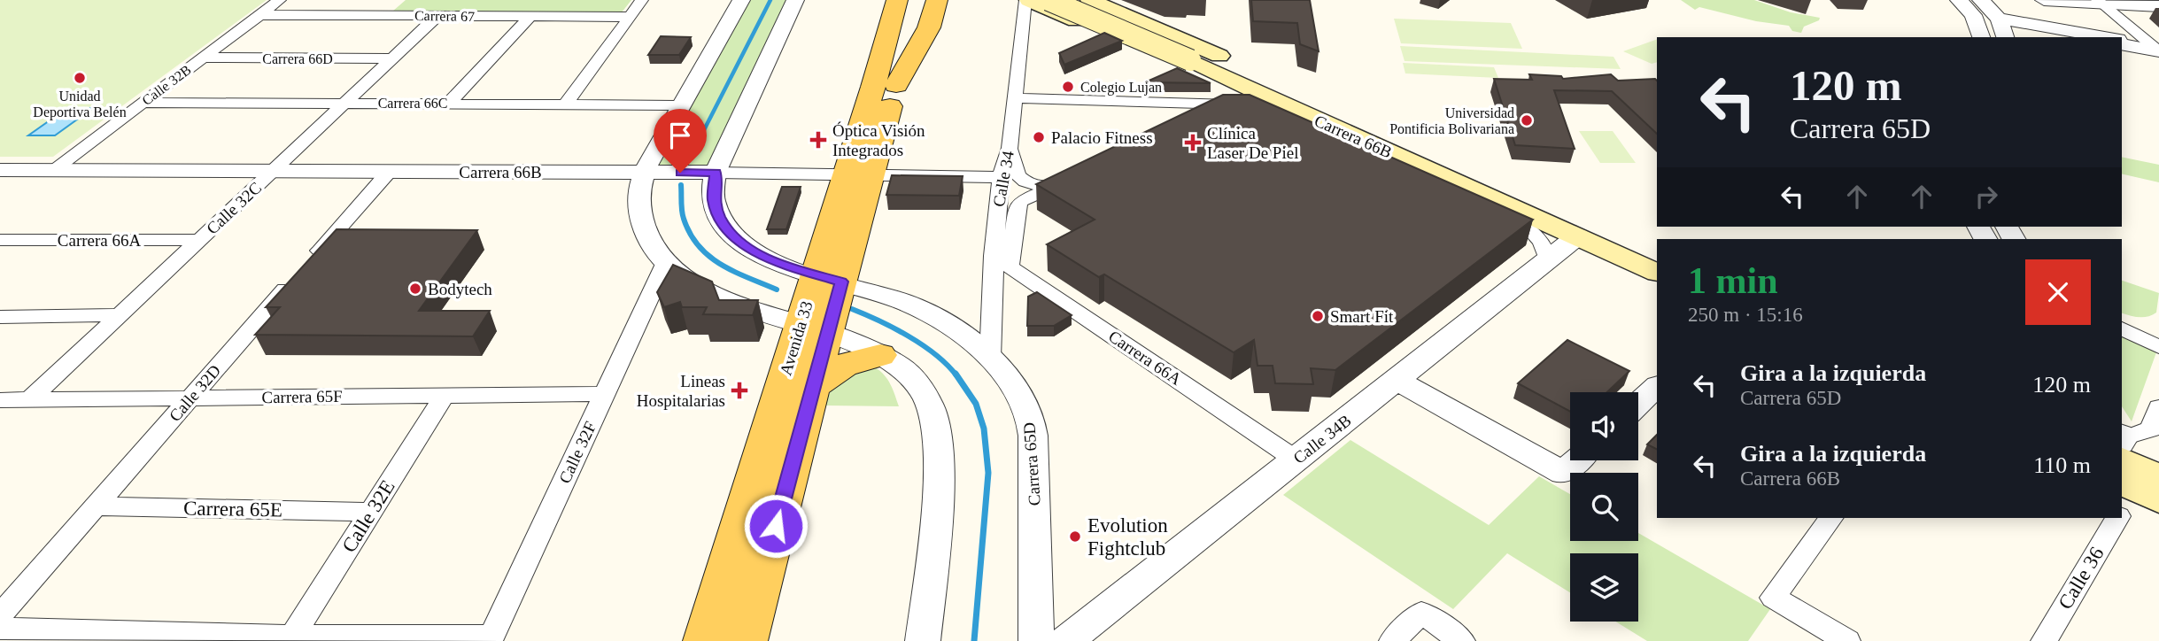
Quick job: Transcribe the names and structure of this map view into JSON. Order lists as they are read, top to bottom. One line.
{"streets":{"main road":["Carrera 66B","Avenida 33"],"street":["Carrera 67","Carrera 66D","Calle 32B","Carrera 66C","Calle 34","Calle 32C","Carrera 66A","Calle 32D","Carrera 65F","Calle 34B","Calle 32F","Carrera 65D","Carrera 65E","Calle 32E","Calle 36"]},"crossings":[["Carrera 67","Calle 32B"],["Carrera 67","Calle 32C"],["Carrera 66D","Calle 32B"],["Carrera 66D","Calle 32C"],["Calle 32B","Carrera 66C"],["Calle 32B","Carrera 66B"],["Carrera 66C","Calle 32C"],["Carrera 66B","Calle 34"],["Carrera 66B","Calle 32C"],["Carrera 66B","Avenida 33"],["Carrera 66B","Calle 32D"],["Carrera 66B","Calle 34B"],["Carrera 66B","Carrera 65D"],["Calle 34","Carrera 66A"],["Calle 34","Carrera 65D"],["Calle 32C","Carrera 66A"],["Calle 32C","Carrera 65F"],["Carrera 66A","Calle 34B"],["Avenida 33","Carrera 65D"],["Calle 32D","Carrera 65F"],["Calle 32D","Carrera 65E"],["Carrera 65F","Calle 32F"],["Carrera 65F","Calle 32E"],["Carrera 65E","Calle 32E"]],"places":{"other":["Unidad Deportiva Belén","Colegio Lujan","Universidad Pontificia Bolivariana","Palacio Fitness","Bodytech","Smart Fit","Evolution Fightclub"],"health":["Óptica Visión Integrados","Clínica Laser De Piel","Lineas Hospitalarias"]},"page":{"turn":["120 m","Carrera 65D"],"heading":["1 min","250 m · 15:16"],"list":[{"name":"Gira a la izquierda","note":"Carrera 65D","value":"120 m"},{"name":"Gira a la izquierda","note":"Carrera 66B","value":"110 m"}]}}
